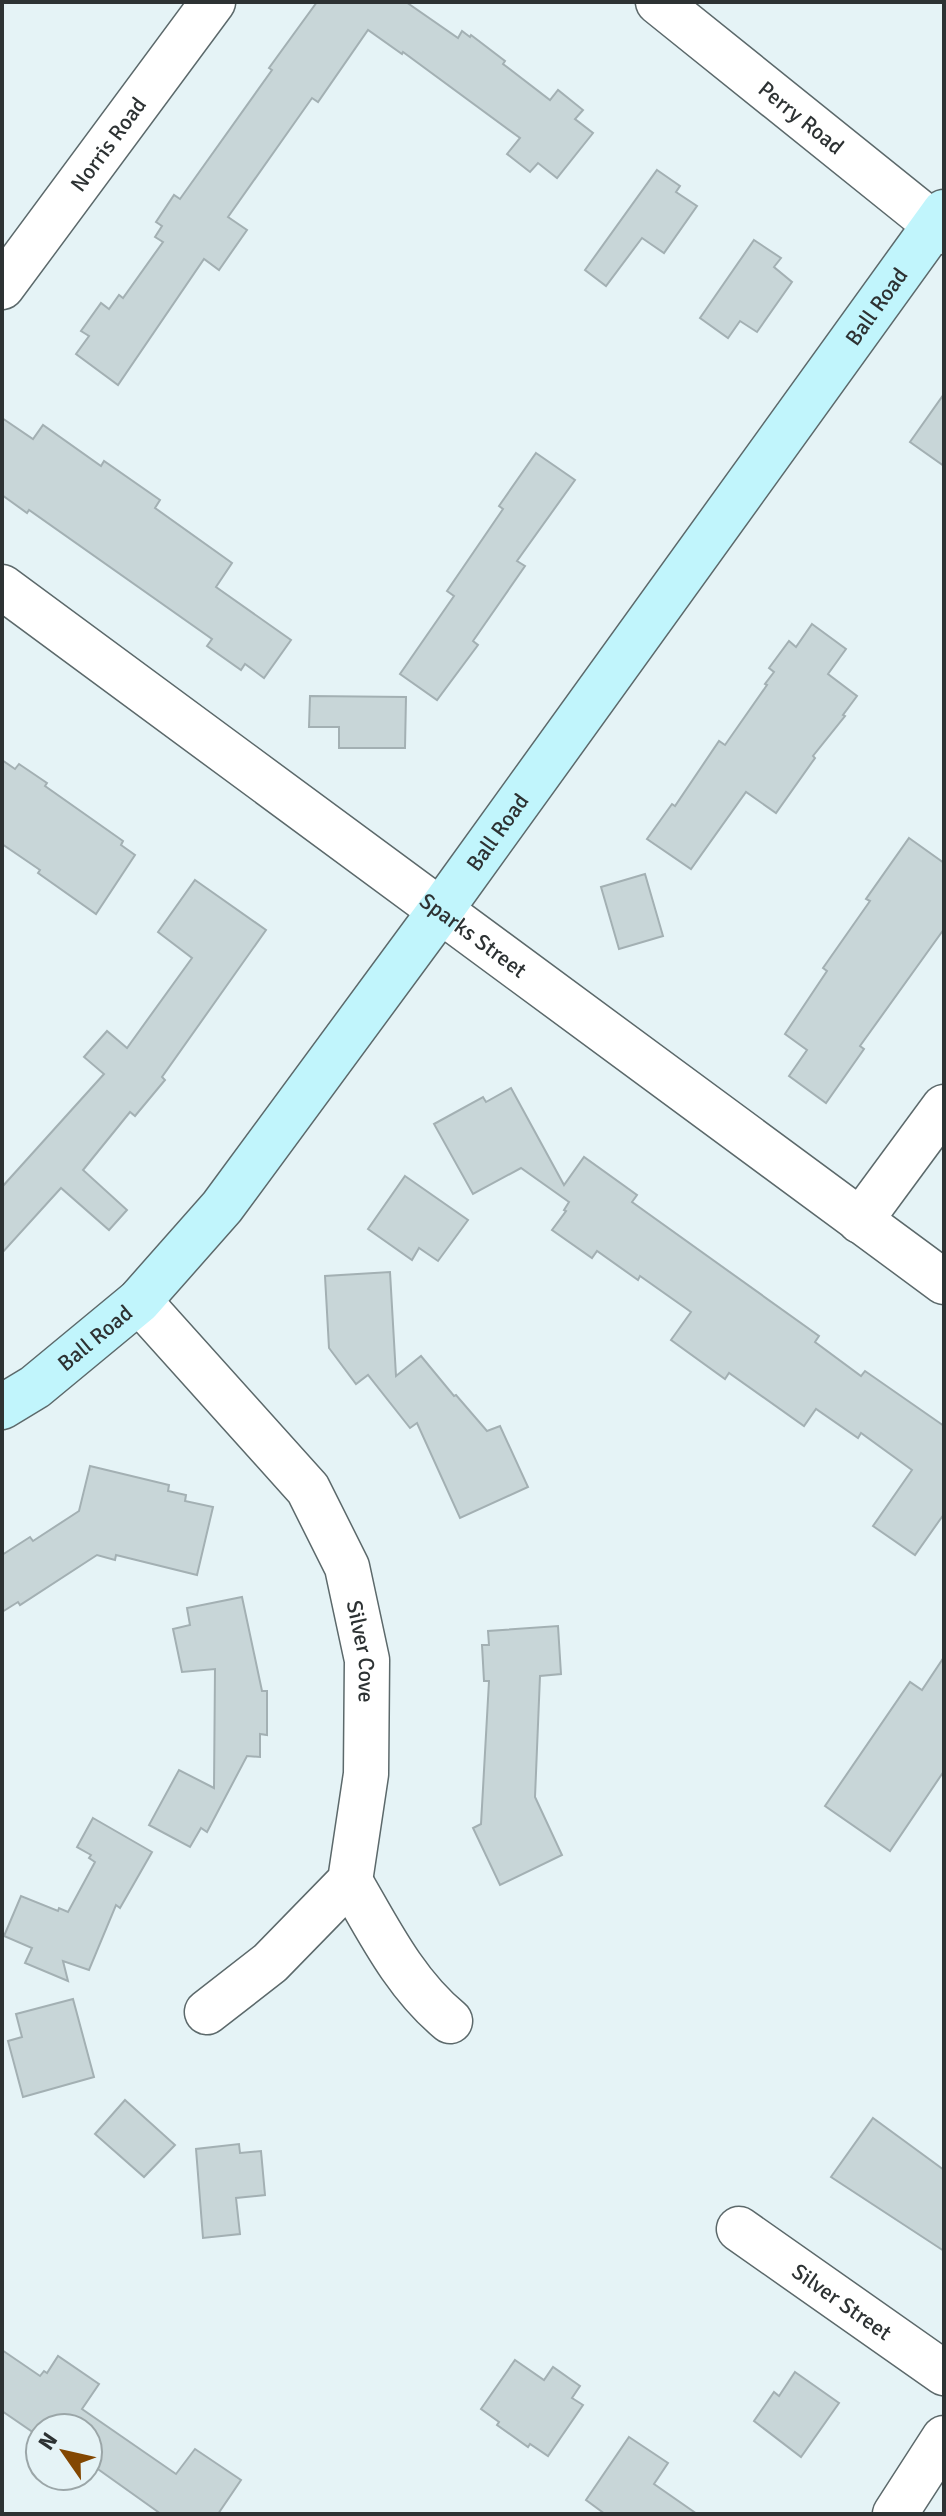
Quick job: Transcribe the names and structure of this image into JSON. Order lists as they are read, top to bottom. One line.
{"streets":{"main road":["Ball Road"],"street":["Perry Road","Norris Road","Sparks Street","Silver Cove","Silver Street"]},"crossings":[["Perry Road","Ball Road"],["Ball Road","Sparks Street"],["Ball Road","Silver Cove"]],"north":"top left"}
